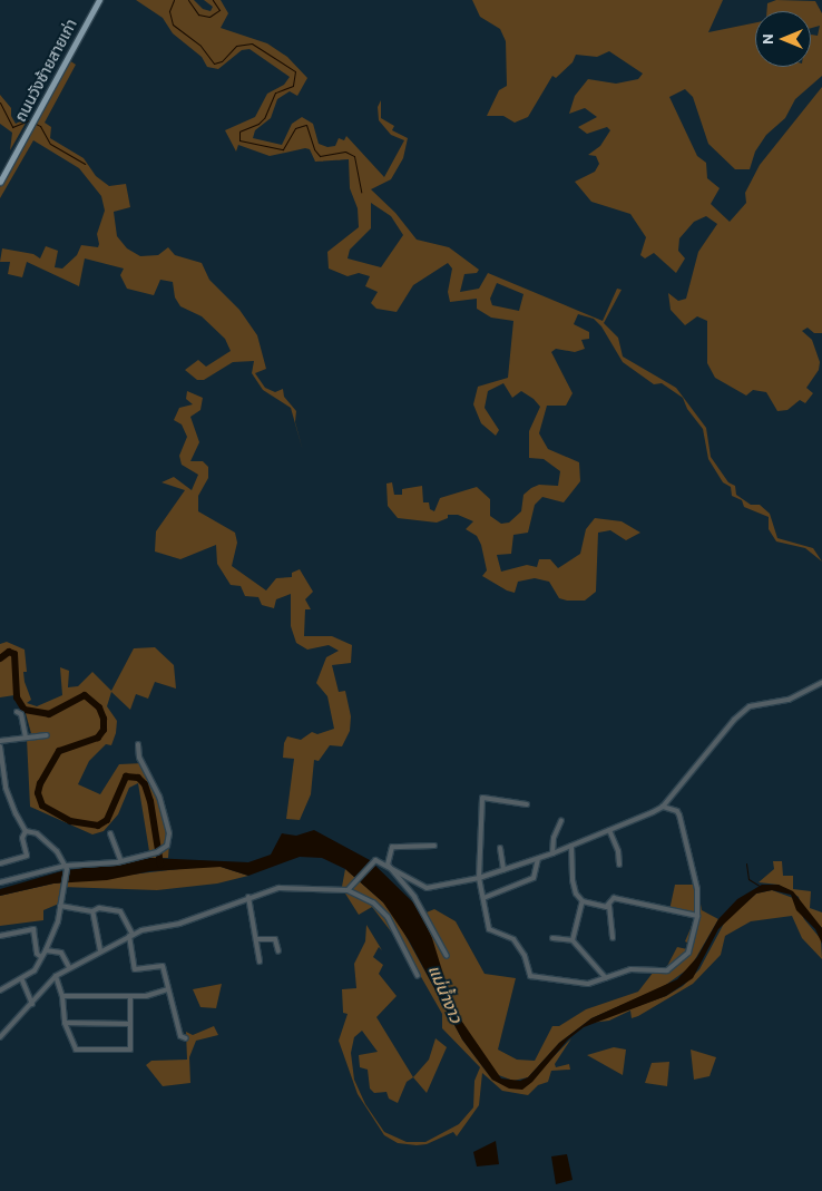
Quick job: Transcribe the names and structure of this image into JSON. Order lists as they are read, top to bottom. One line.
{"streets":{"main road":["ถนนวังซ้ายสายเก่า"]},"water":["แม่น้ำงาว"],"north":"left"}
